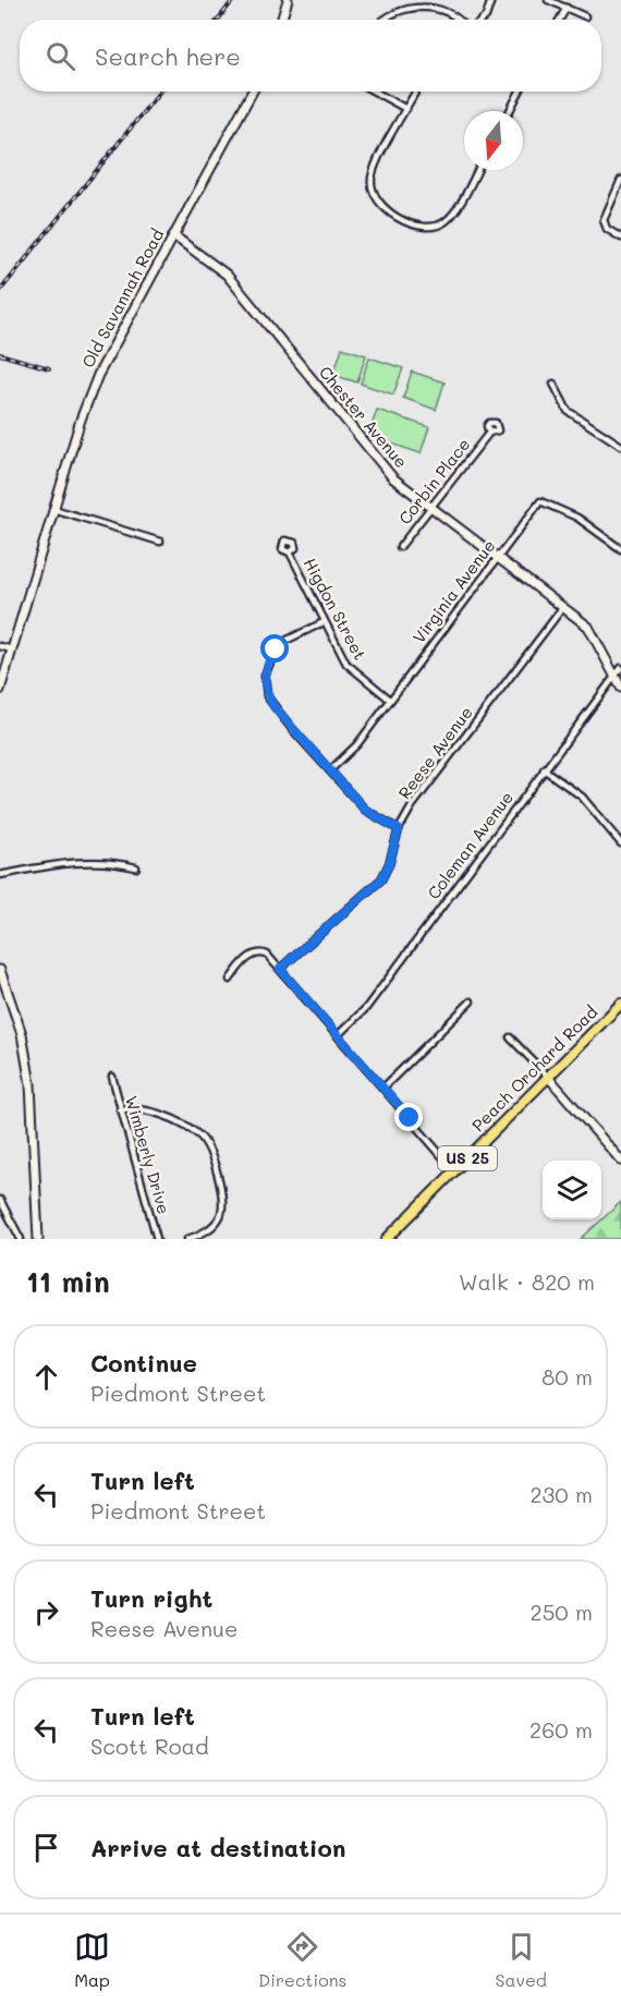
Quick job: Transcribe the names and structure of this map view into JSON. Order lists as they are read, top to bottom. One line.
{"streets":{"main road":["Old Savannah Road","Chester Avenue","Peach Orchard Road","US 25"],"street":["Corbin Place","Virginia Avenue","Higdon Street","Reese Avenue","Coleman Avenue","Wimberly Drive"]},"crossings":[["Old Savannah Road","Chester Avenue"],["Chester Avenue","Corbin Place"],["Chester Avenue","Virginia Avenue"],["Chester Avenue","Reese Avenue"],["Chester Avenue","Coleman Avenue"],["Virginia Avenue","Higdon Street"]],"north":"bottom","page":{"search":"Search here","heading":["11 min","Walk · 820 m"],"list":[["Continue","Piedmont Street","80 m"],["Turn left","Piedmont Street","230 m"],["Turn right","Reese Avenue","250 m"],["Turn left","Scott Road","260 m"],"Arrive at destination"],"nav":["Map","Directions","Saved"]}}
